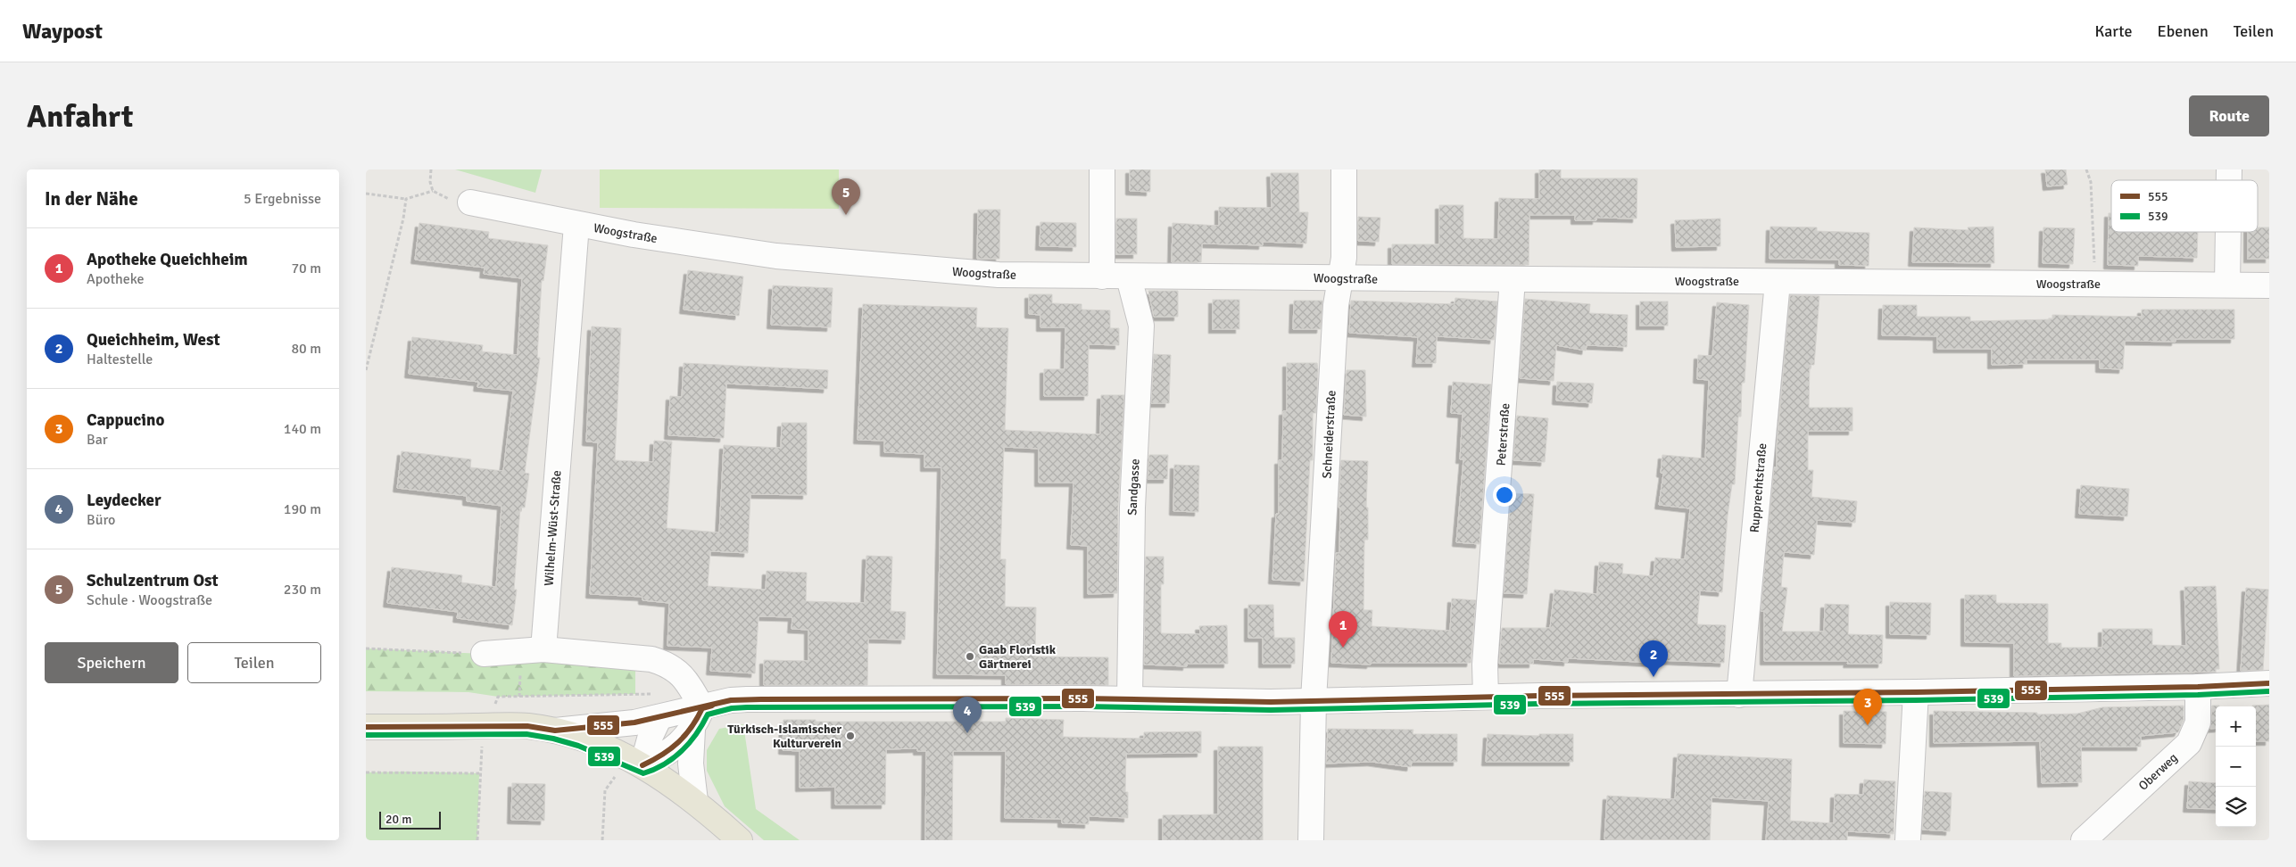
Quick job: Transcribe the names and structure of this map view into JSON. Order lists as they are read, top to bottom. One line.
{"streets":{"street":["Woogstraße","Schneiderstraße","Peterstraße","Sandgasse","Rupprechtstraße","Wilhelm-Wüst-Straße","Oberweg"]},"crossings":[["Woogstraße","Schneiderstraße"],["Woogstraße","Peterstraße"],["Woogstraße","Sandgasse"],["Woogstraße","Rupprechtstraße"],["Woogstraße","Wilhelm-Wüst-Straße"]],"places":["Gaab Floristik Gärtnerei","Türkisch-Islamischer Kulturverein"],"lines":["transit line 555","transit line 539"],"legend":["555","539"],"scale_bar":"20 m","page":{"header":"Waypost","nav":["Karte","Ebenen","Teilen"],"buttons":["Route",["Speichern","Teilen"]],"title":"Anfahrt","heading":["In der Nähe","5 Ergebnisse"],"pins":["5","1","2","3","4"],"list":[{"mark":"1","name":"Apotheke Queichheim","note":"Apotheke","value":"70 m"},{"mark":"2","name":"Queichheim, West","note":"Haltestelle","value":"80 m"},{"mark":"3","name":"Cappucino","note":"Bar","value":"140 m"},{"mark":"4","name":"Leydecker","note":"Büro","value":"190 m"},{"mark":"5","name":"Schulzentrum Ost","note":"Schule · Woogstraße","value":"230 m"}],"map_buttons":["+","−"],"scale":"20 m"}}
